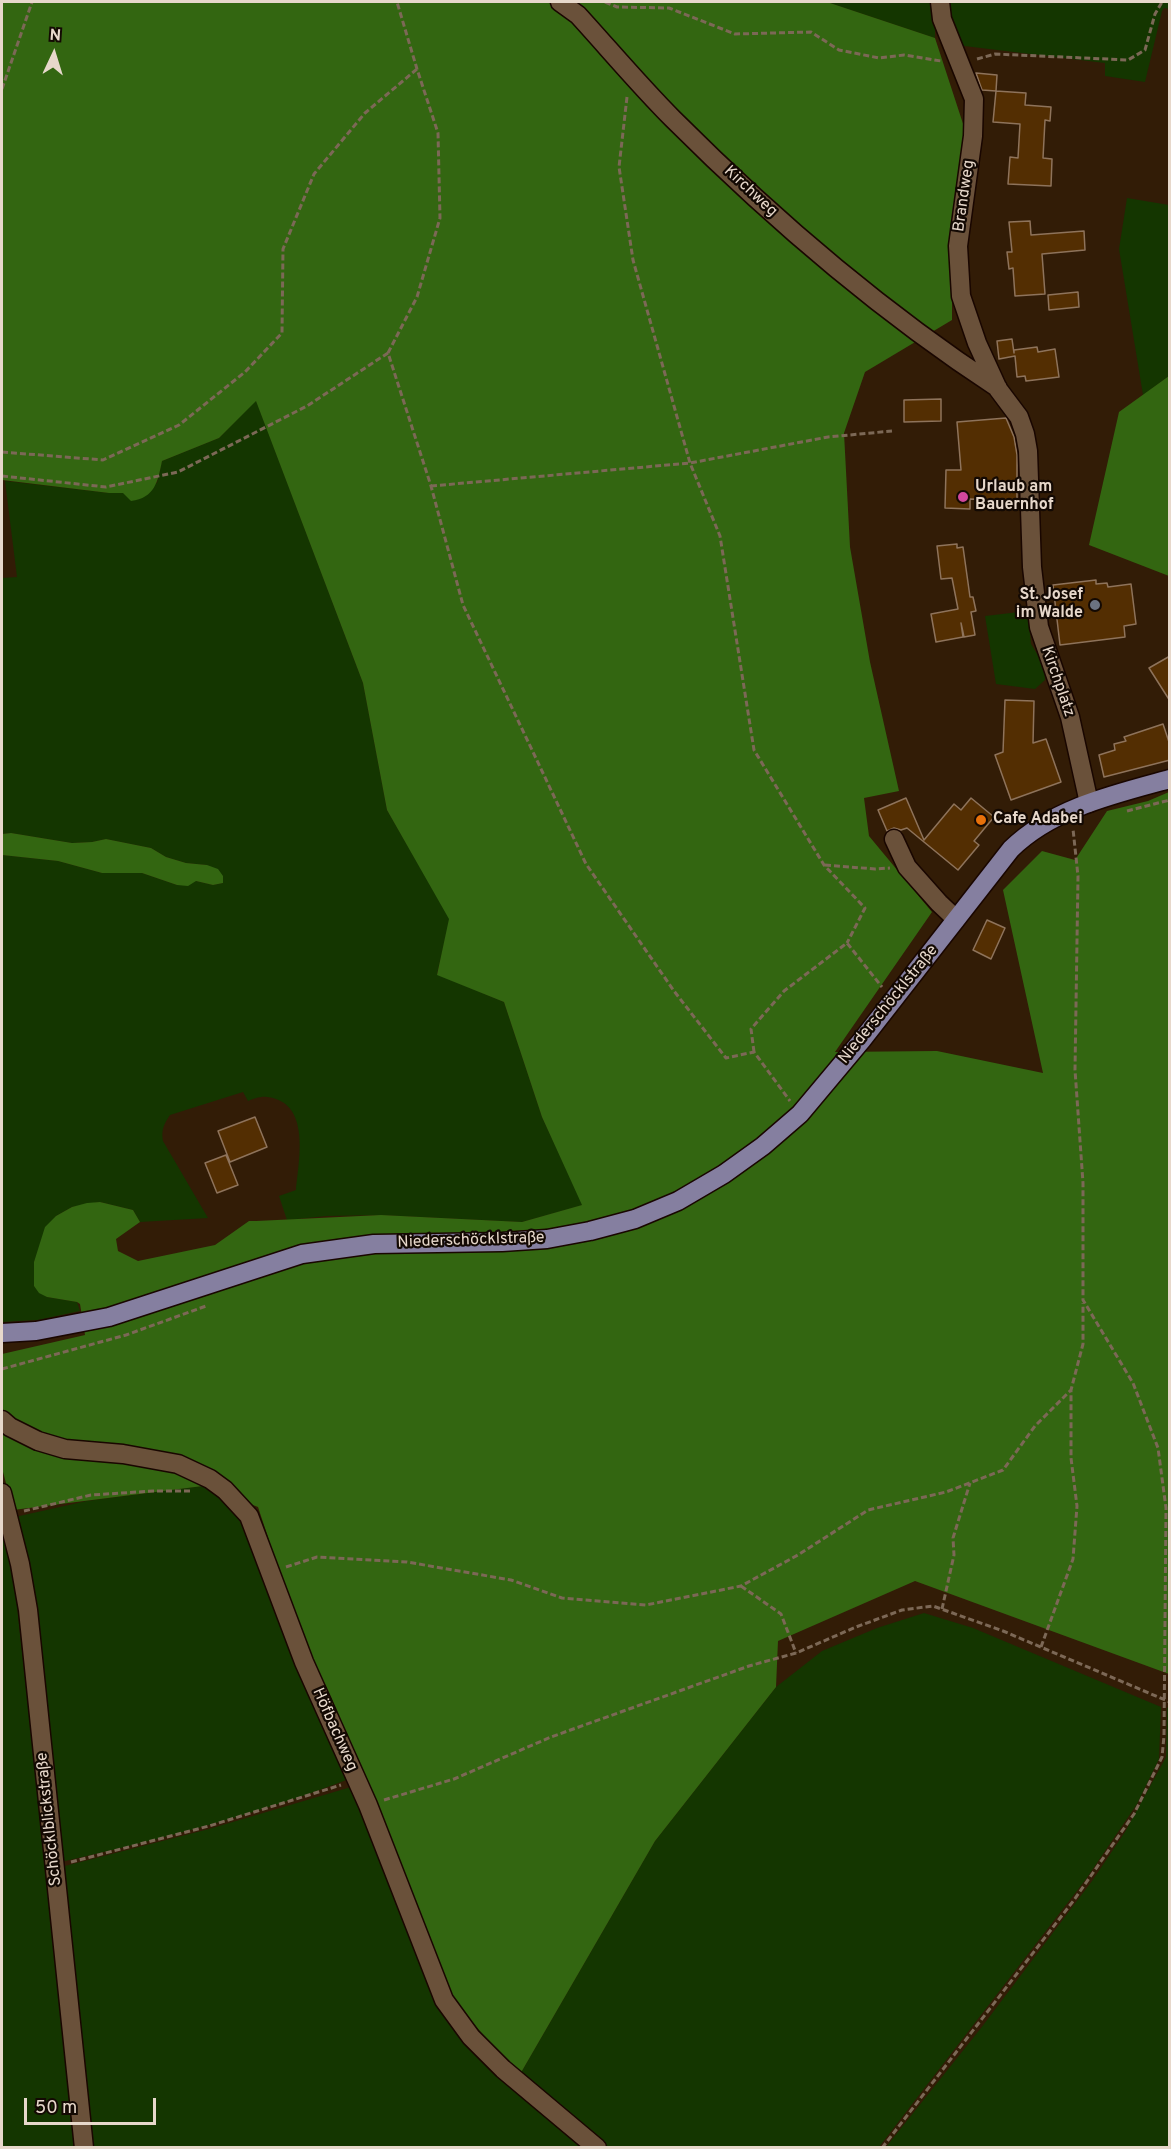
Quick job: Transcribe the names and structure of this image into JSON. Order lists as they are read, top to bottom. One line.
{"streets":{"main road":["Niederschöcklstraße"],"street":["Kirchweg","Brandweg","Kirchplatz","Höfbachweg","Schöcklblickstraße"]},"crossings":[["Kirchweg","Brandweg"],["Kirchweg","Kirchplatz"],["Brandweg","Kirchplatz"],["Kirchplatz","Niederschöcklstraße"]],"places":["Urlaub am Bauernhof","St. Josef im Walde","Cafe Adabei"],"scale_bar":"50 m","north":"top"}
